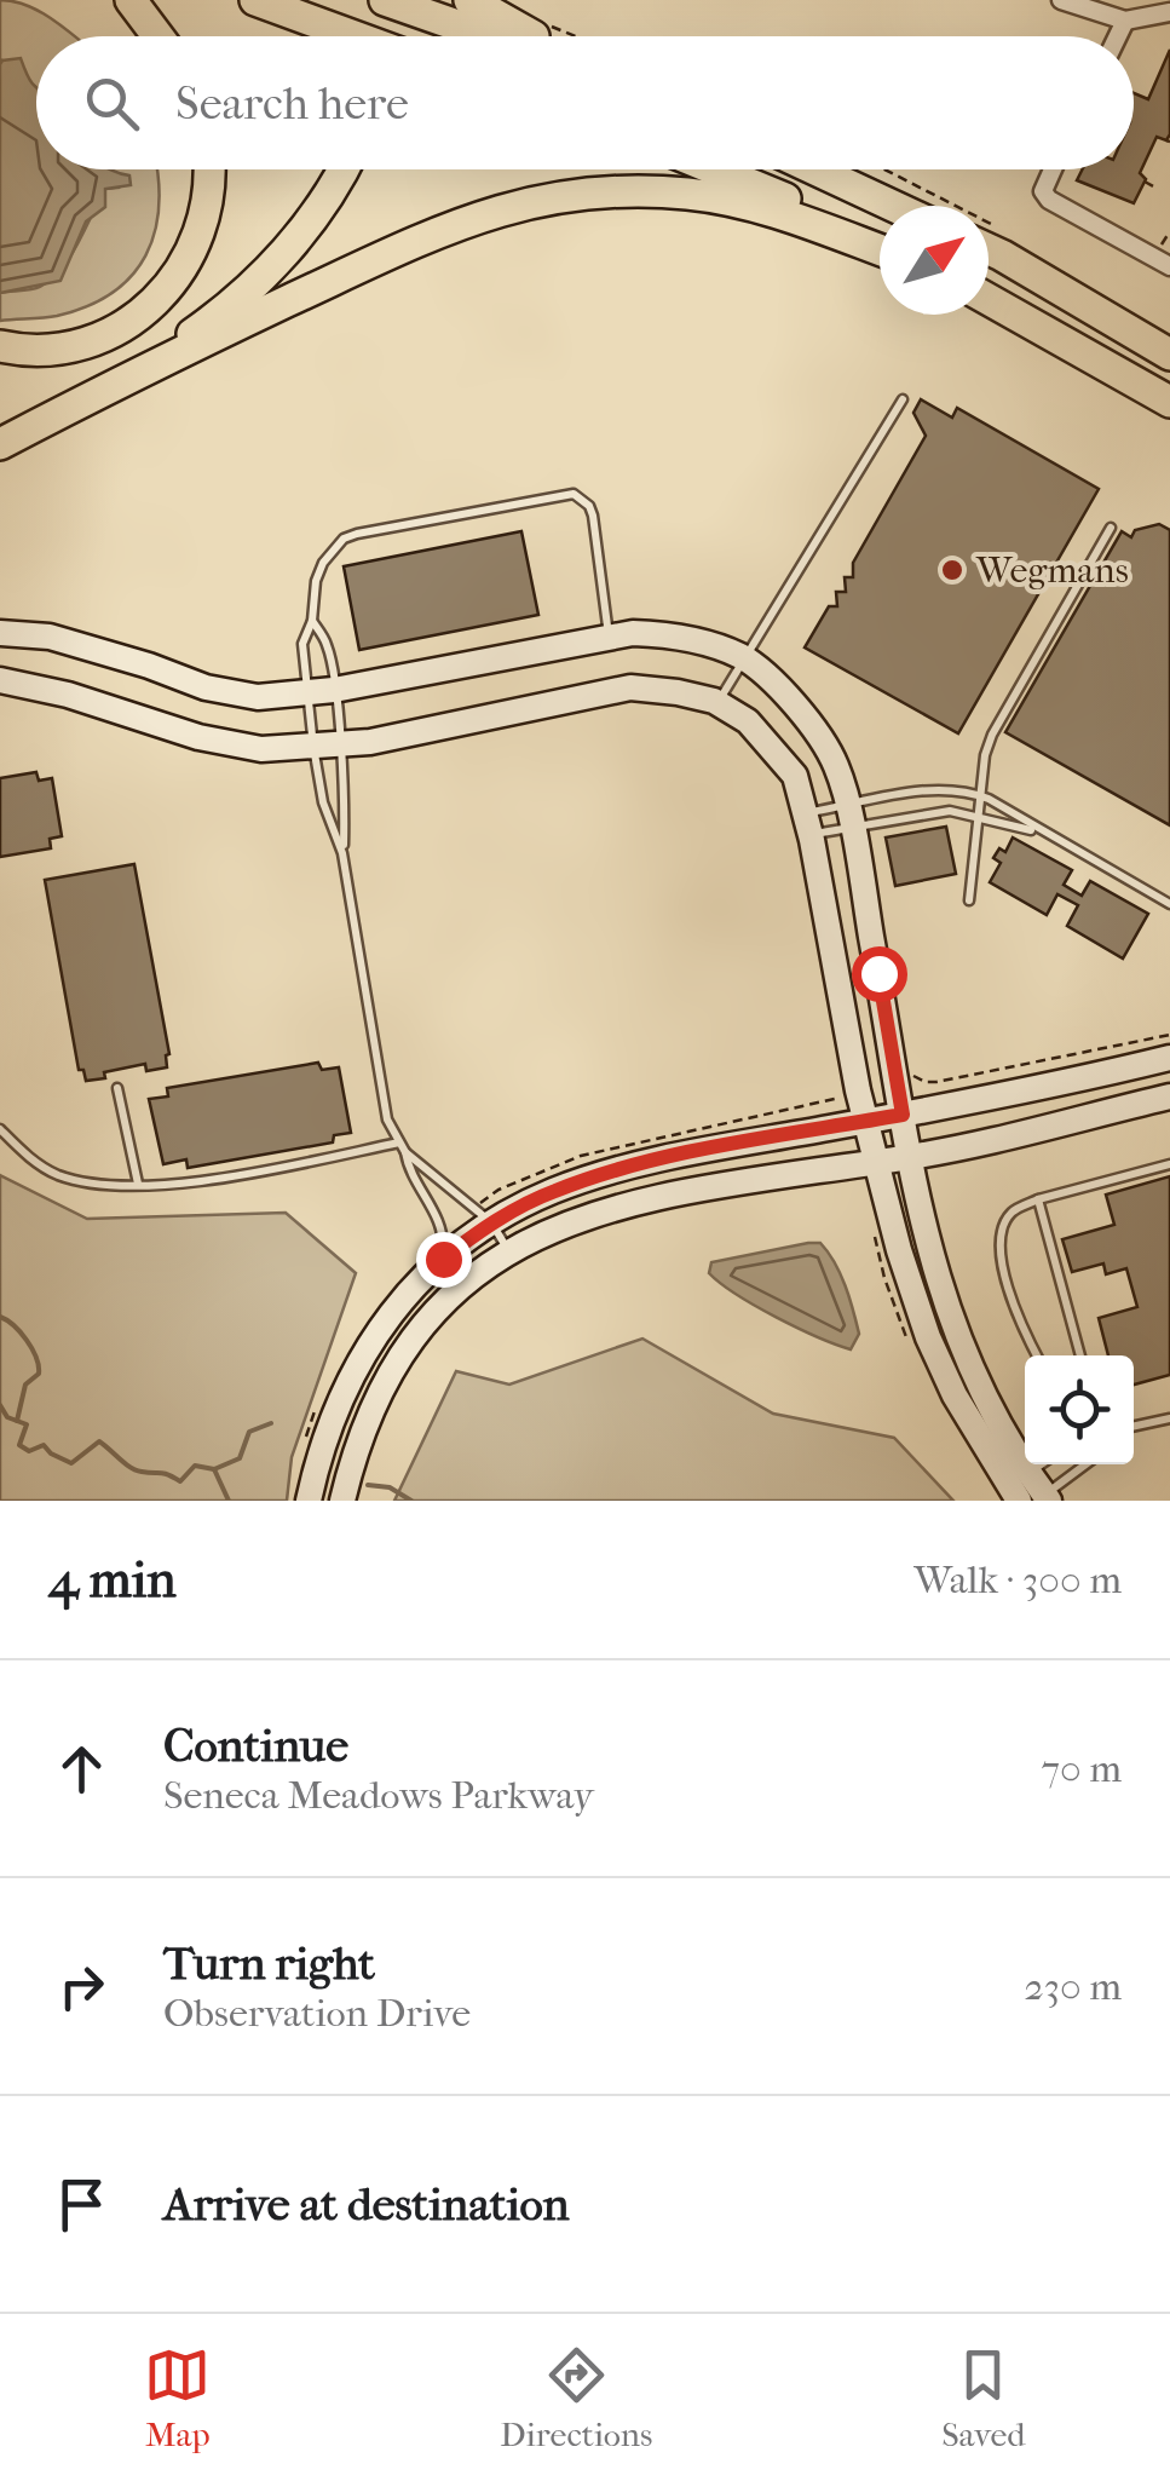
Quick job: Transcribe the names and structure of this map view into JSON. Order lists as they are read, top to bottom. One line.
{"places":["Wegmans"],"north":"top right","page":{"search":"Search here","heading":["4 min","Walk · 300 m"],"list":[["Continue","Seneca Meadows Parkway","70 m"],["Turn right","Observation Drive","230 m"],"Arrive at destination"],"nav":["Map","Directions","Saved"]}}
